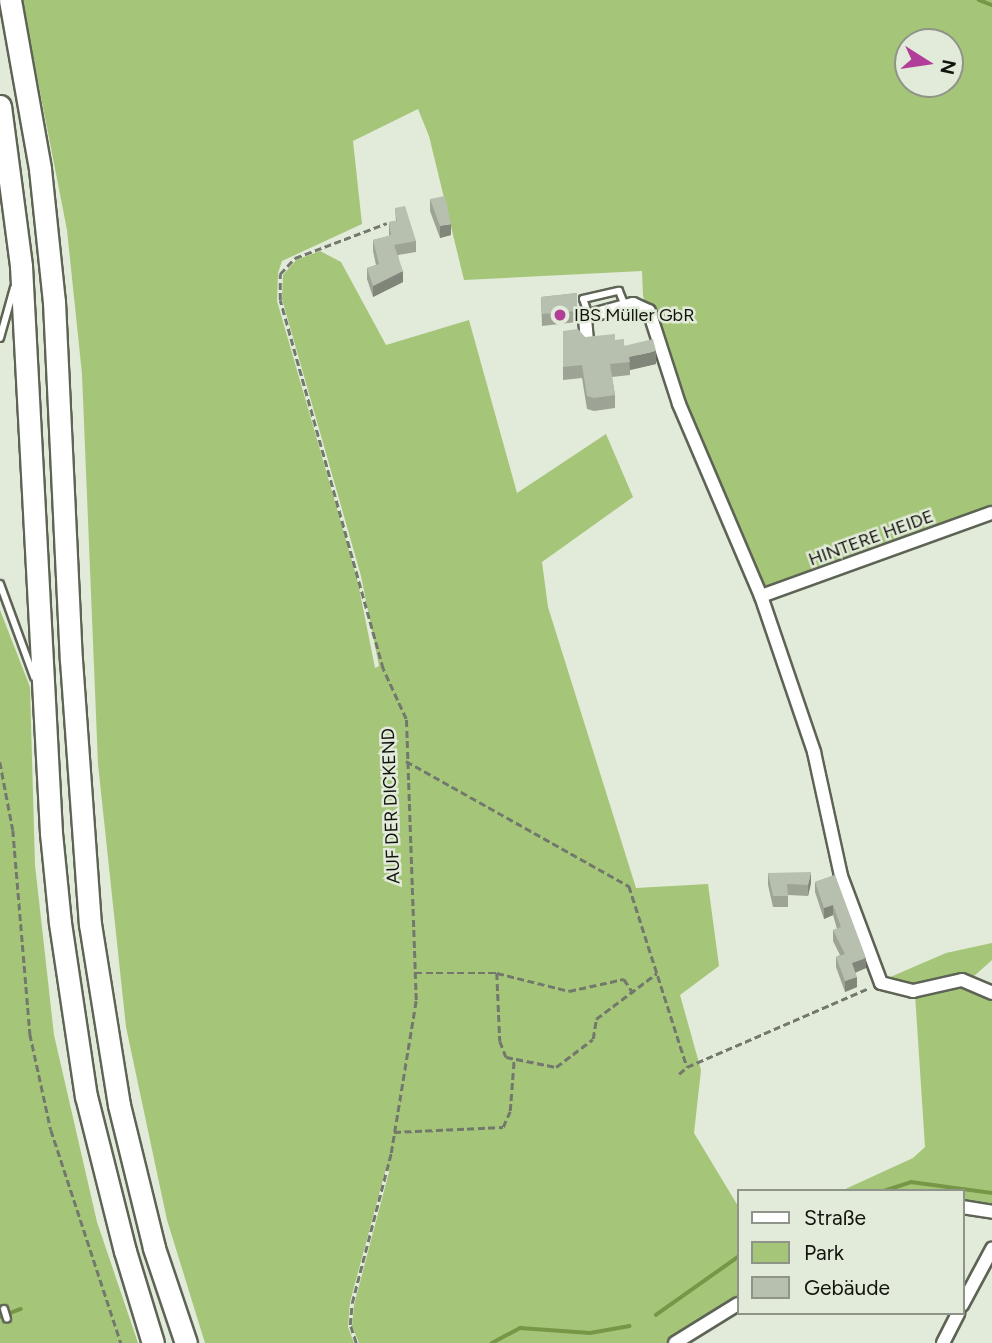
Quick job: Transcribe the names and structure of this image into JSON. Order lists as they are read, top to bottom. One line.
{"streets":{"street":["HINTERE HEIDE"],"path":["AUF DER DICKEND"]},"places":["IBS Müller GbR"],"legend":["Straße","Park","Gebäude"],"north":"right"}
